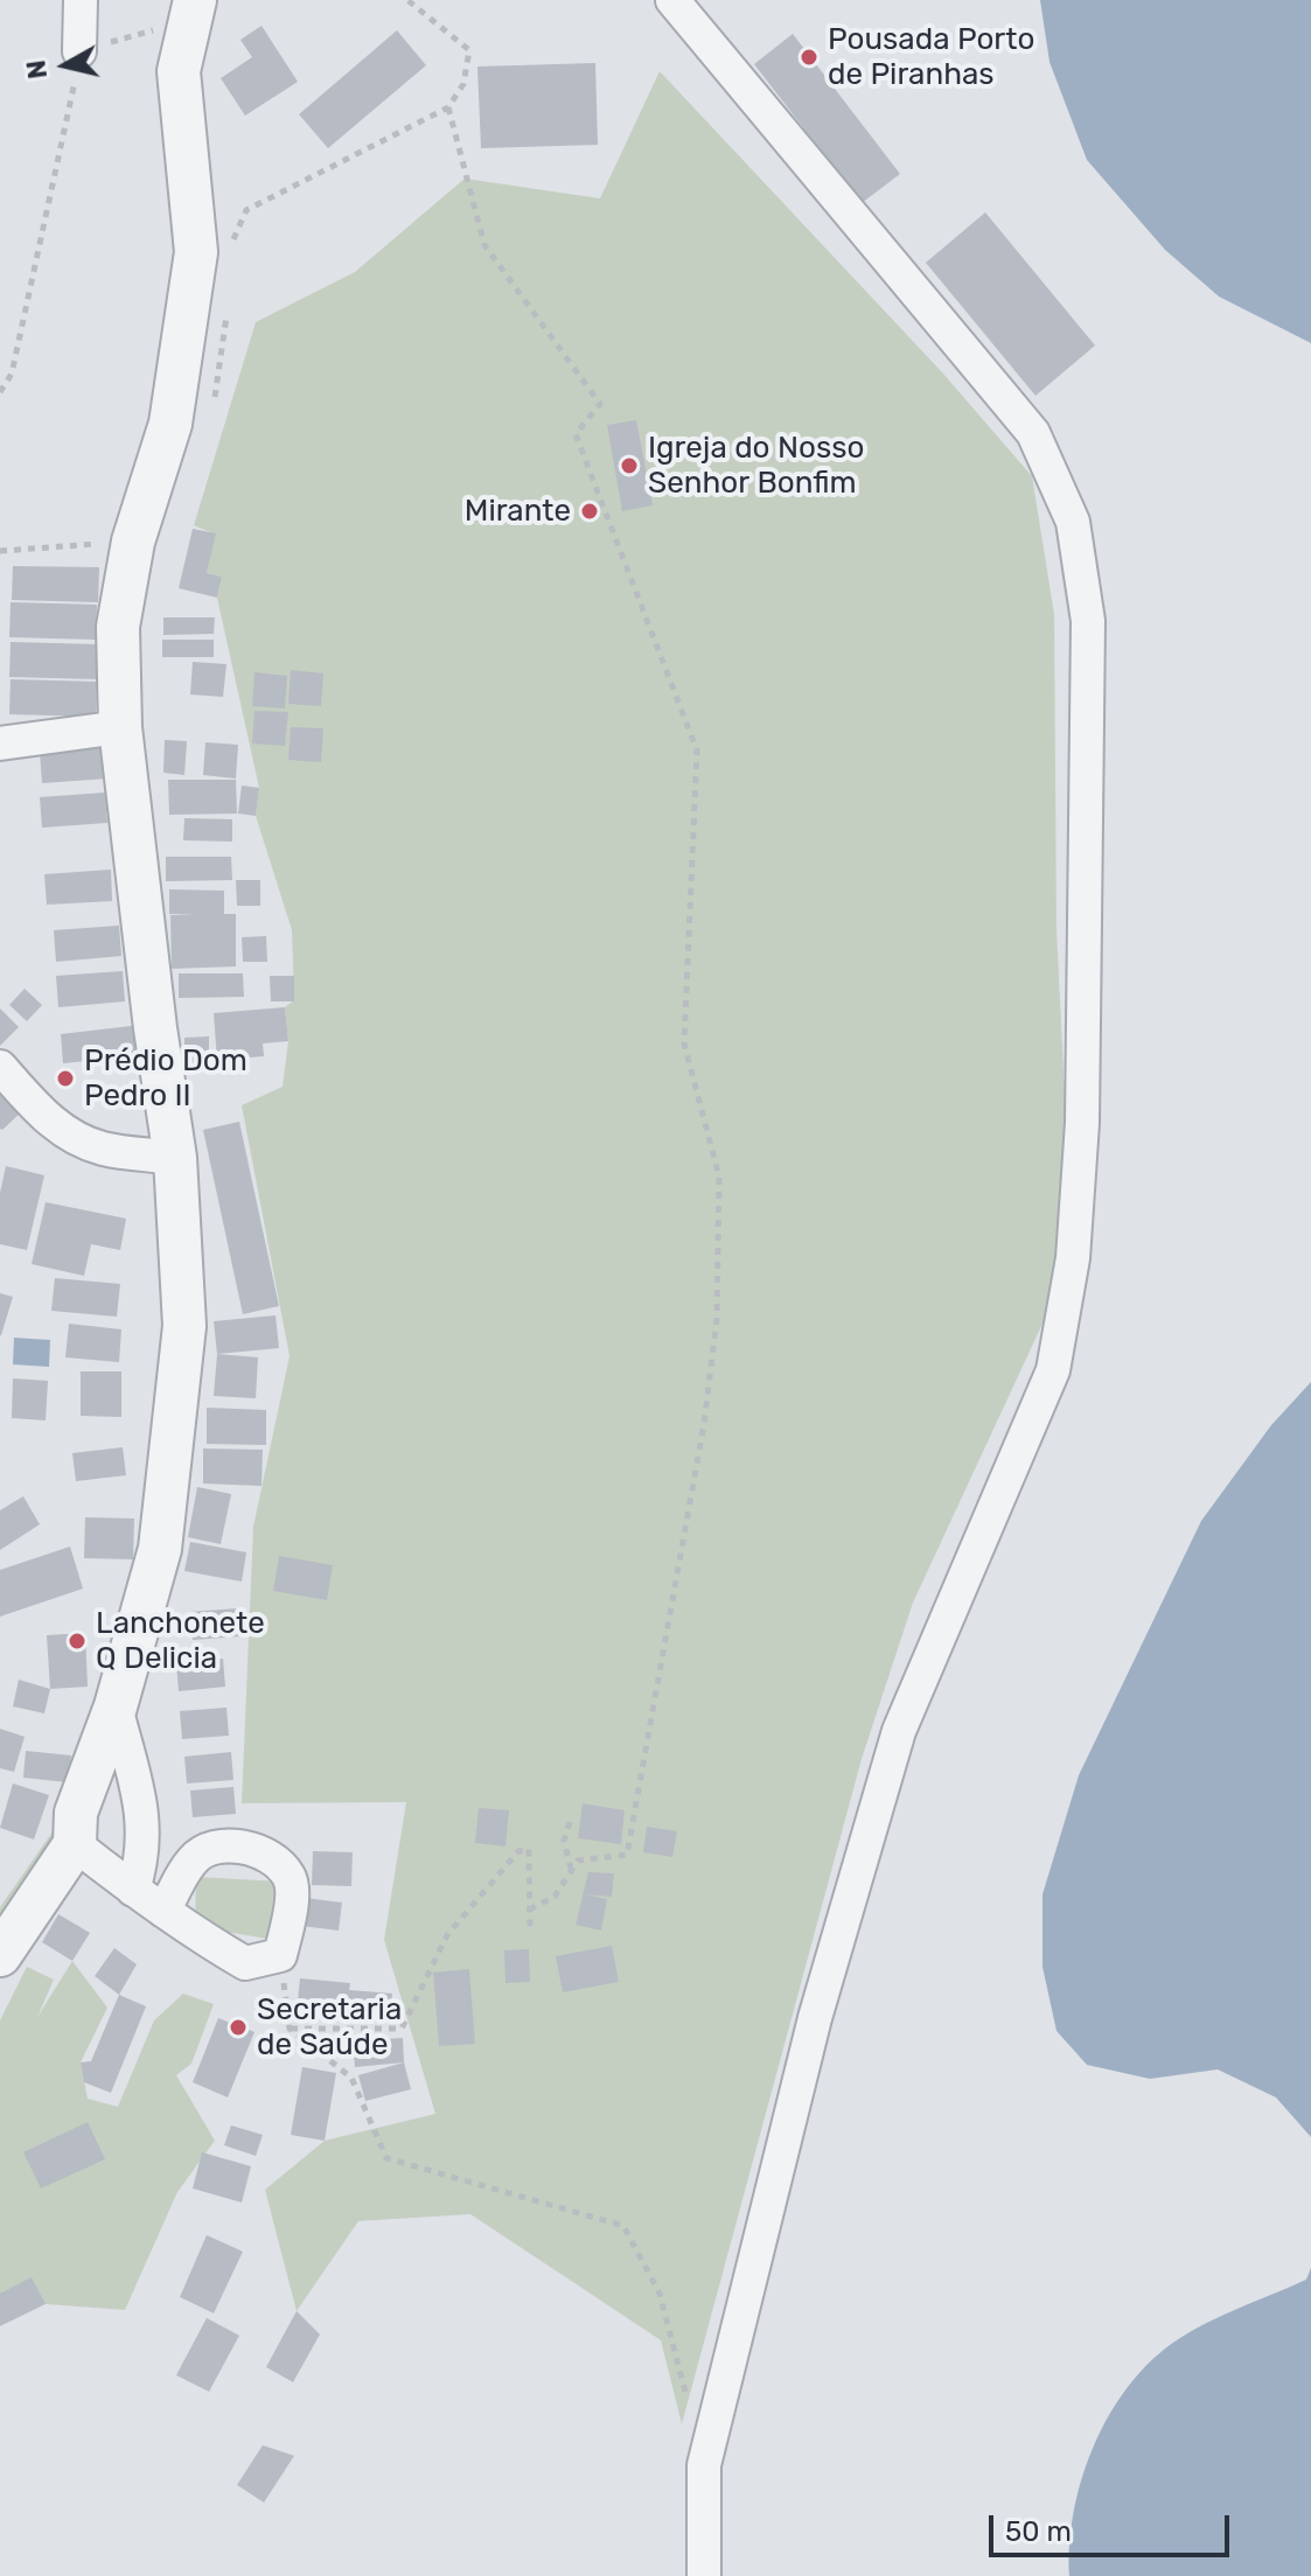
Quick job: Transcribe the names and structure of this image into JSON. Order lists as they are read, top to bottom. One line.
{"places":["Pousada Porto de Piranhas","Igreja do Nosso Senhor Bonfim","Mirante","Prédio Dom Pedro II","Lanchonete Q Delicia","Secretaria de Saúde"],"scale_bar":"50 m","north":"left"}
